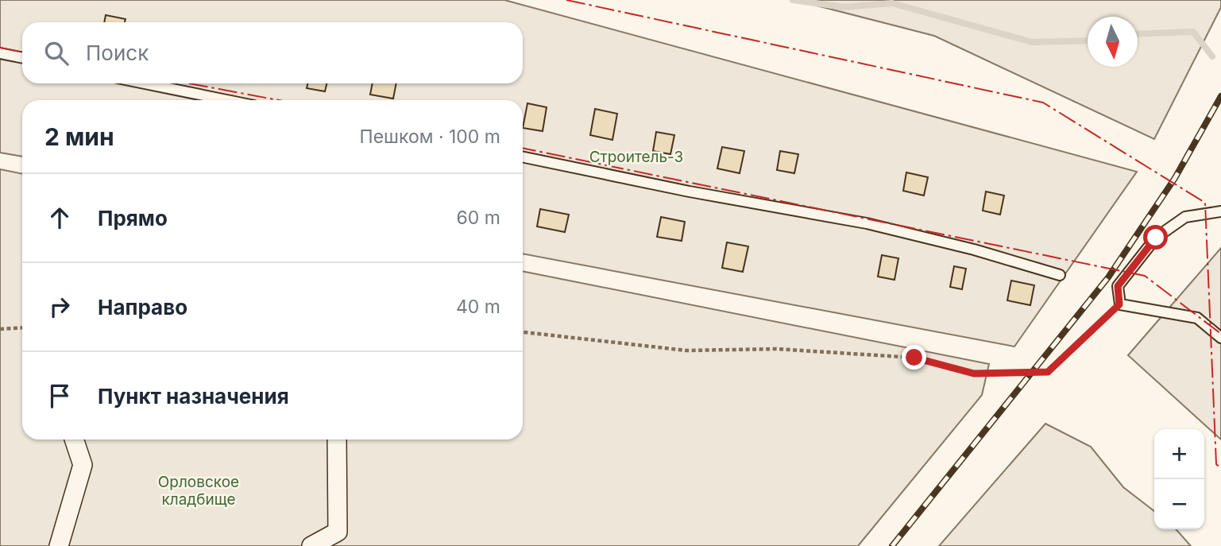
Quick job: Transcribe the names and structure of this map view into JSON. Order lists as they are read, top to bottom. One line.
{"parks":["Строитель-3","Орловское кладбище"],"north":"bottom","page":{"search":"Поиск","heading":["2 мин","Пешком · 100 m"],"list":[["Прямо","60 m"],["Направо","40 m"],"Пункт назначения"],"map_buttons":["+","−"]}}
